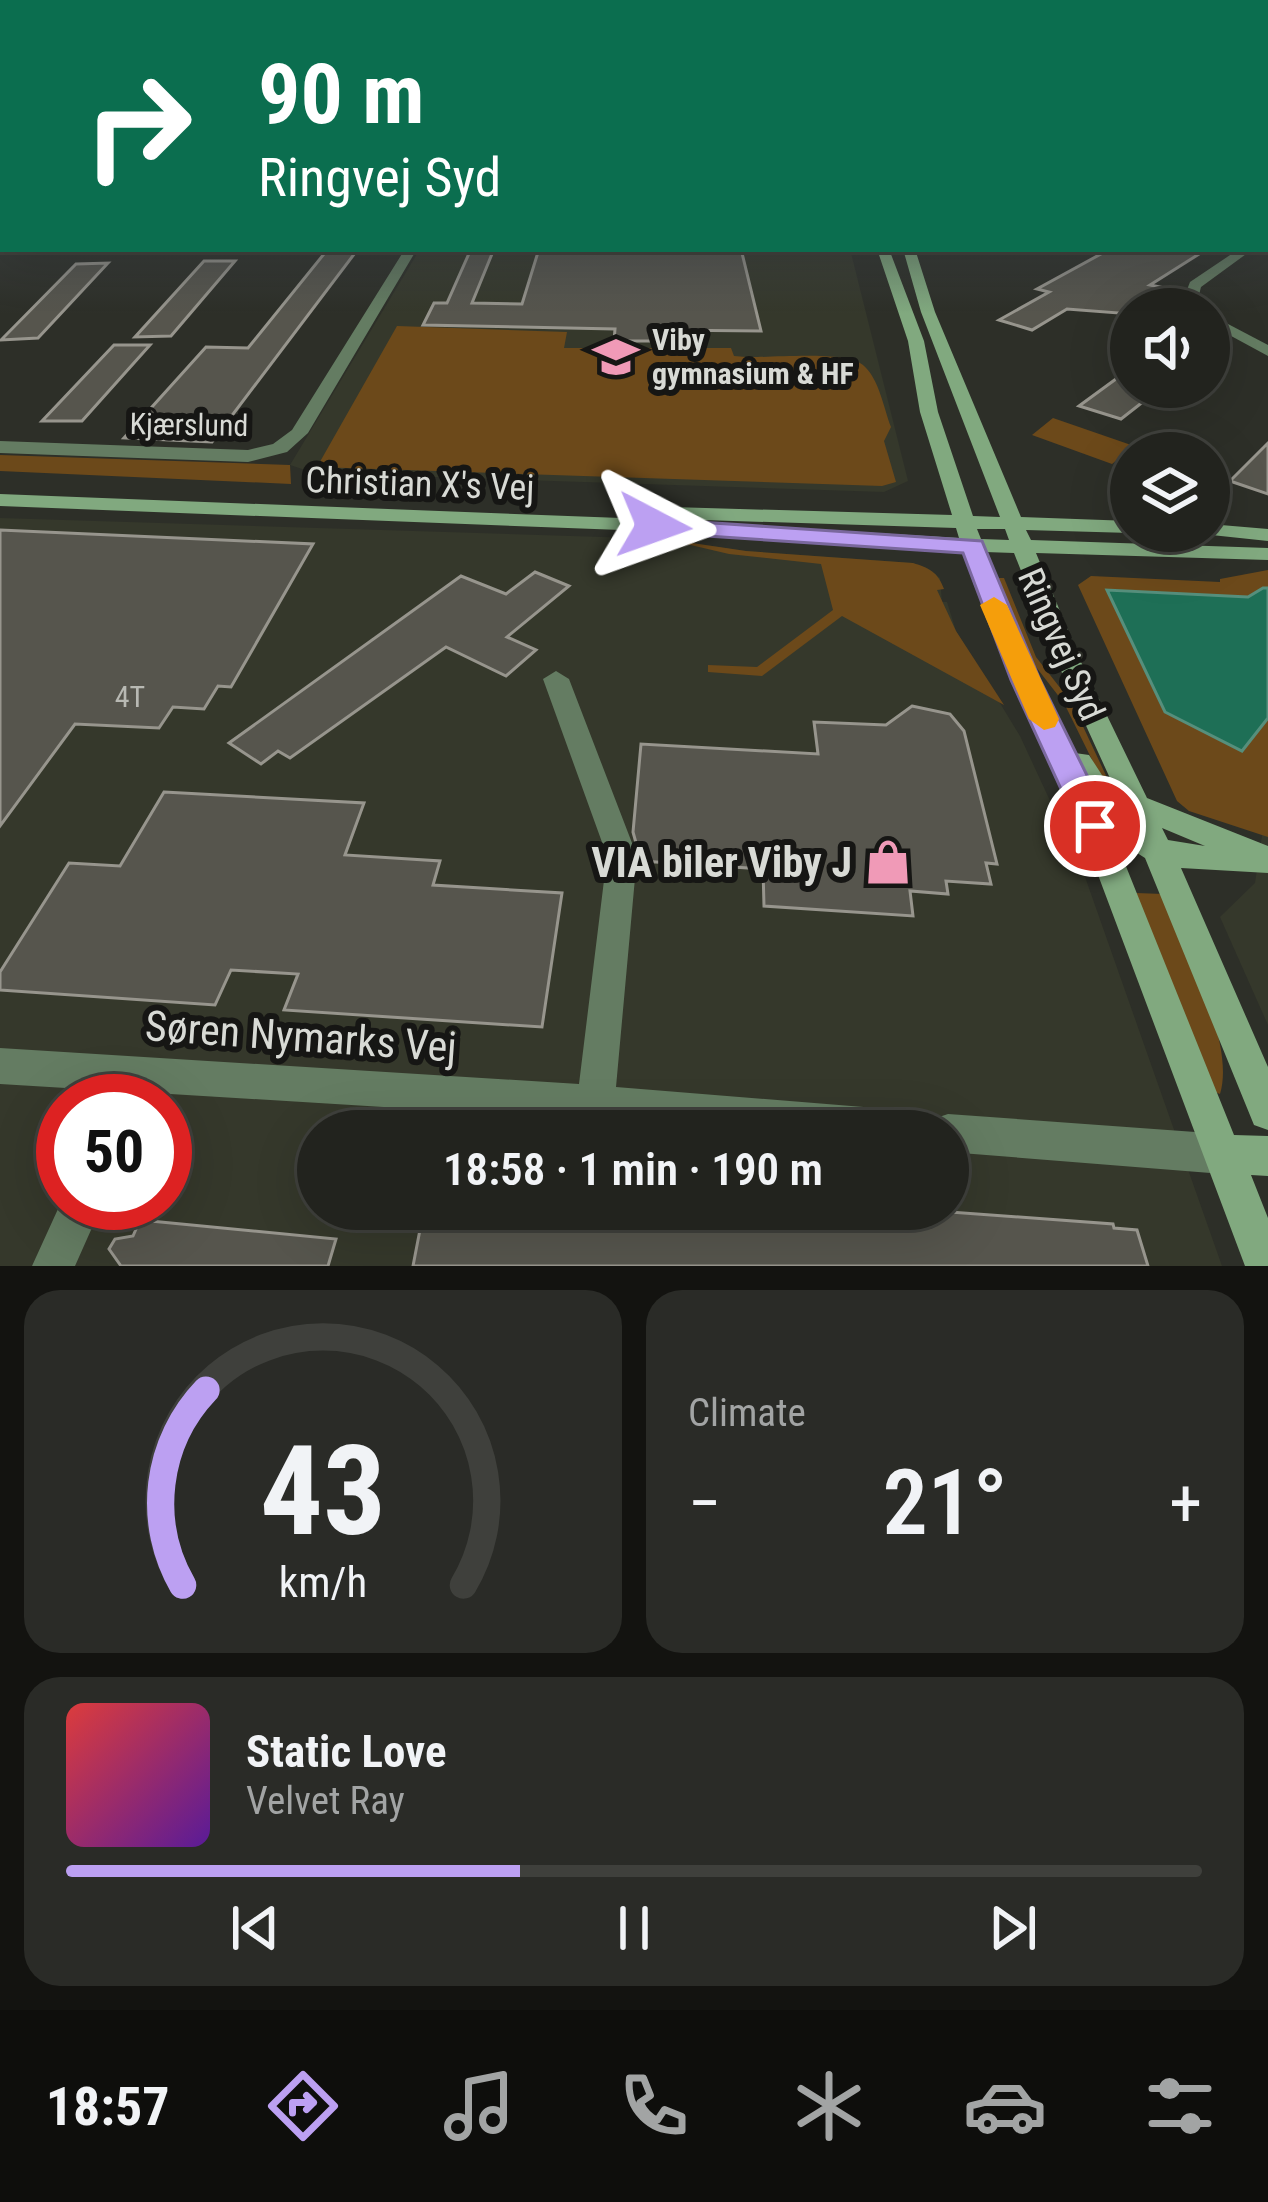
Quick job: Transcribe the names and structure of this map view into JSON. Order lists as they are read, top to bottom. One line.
{"streets":{"main road":["Christian X's Vej","Ringvej Syd"],"street":["Kjærslund","Søren Nymarks Vej"]},"crossings":[["Christian X's Vej","Ringvej Syd"]],"places":{"school or university":["Viby gymnasium & HF"],"shop":["VIA biler Viby J"]},"house_numbers":["4T"],"page":{"turn":["90 m","Ringvej Syd"],"limit":"50","trip":"18:58 · 1 min · 190 m","tile":"Climate","heat":["−","21°","+"],"song":["Static Love","Velvet Ray"],"tabs":"18:57","gauge":["43","km/h"]}}
